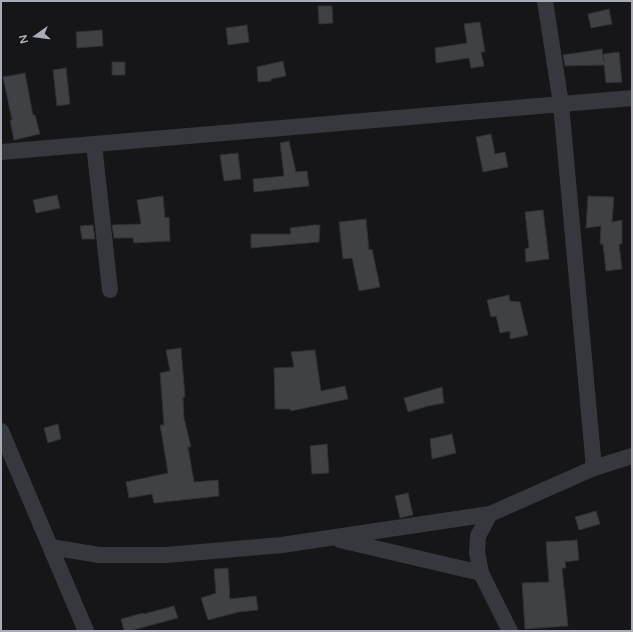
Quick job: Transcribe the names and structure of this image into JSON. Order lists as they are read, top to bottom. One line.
{"north":"left"}
